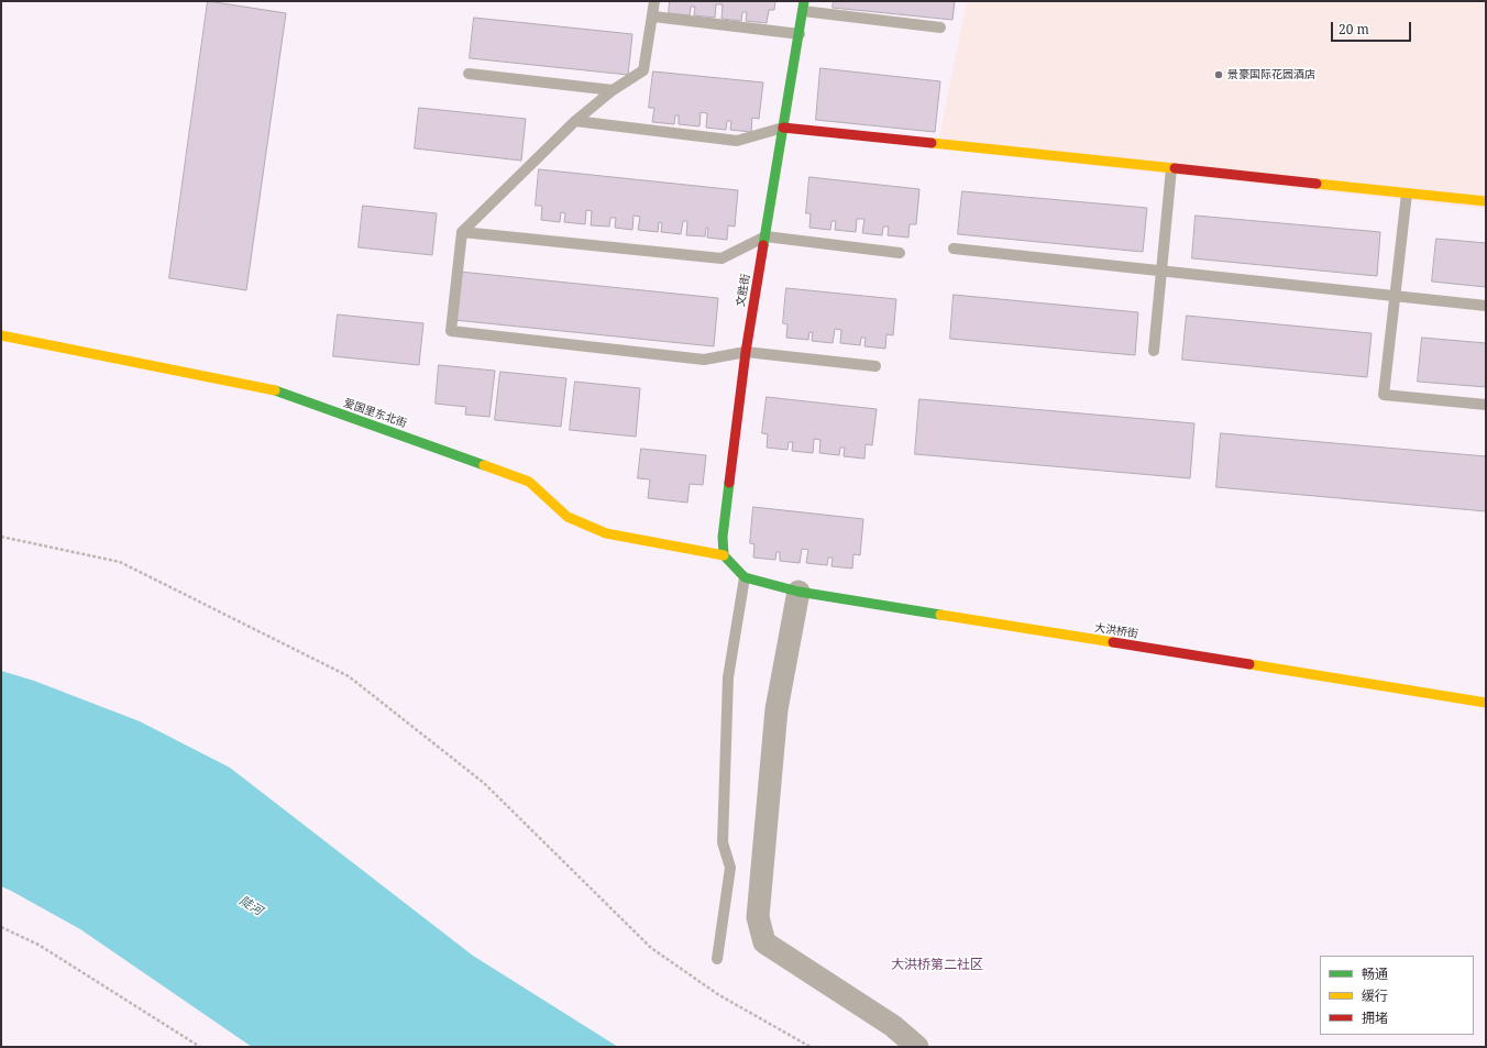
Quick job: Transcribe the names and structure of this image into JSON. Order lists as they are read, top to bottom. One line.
{"streets":{"street":["文胜街","爱国里东北街","大洪桥街"]},"crossings":[["文胜街","爱国里东北街"]],"districts":["大洪桥第二社区"],"water":["陡河"],"places":["景豪国际花园酒店"],"legend":["畅通","缓行","拥堵"],"scale_bar":"20 m"}
